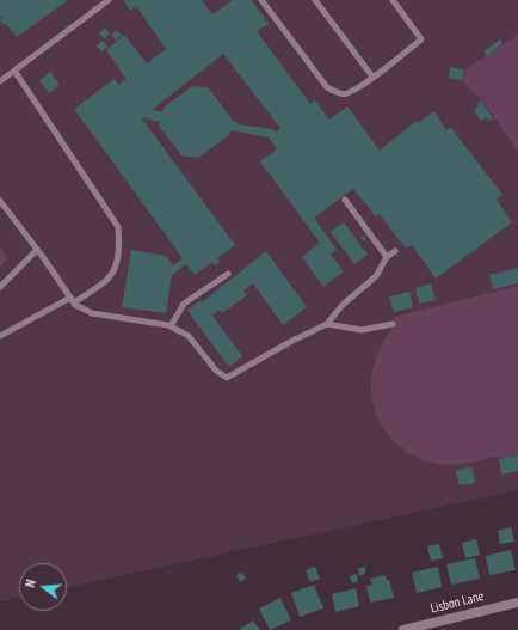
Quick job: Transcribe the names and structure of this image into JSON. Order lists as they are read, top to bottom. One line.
{"streets":{"street":["Lisbon Lane"]},"north":"left"}
